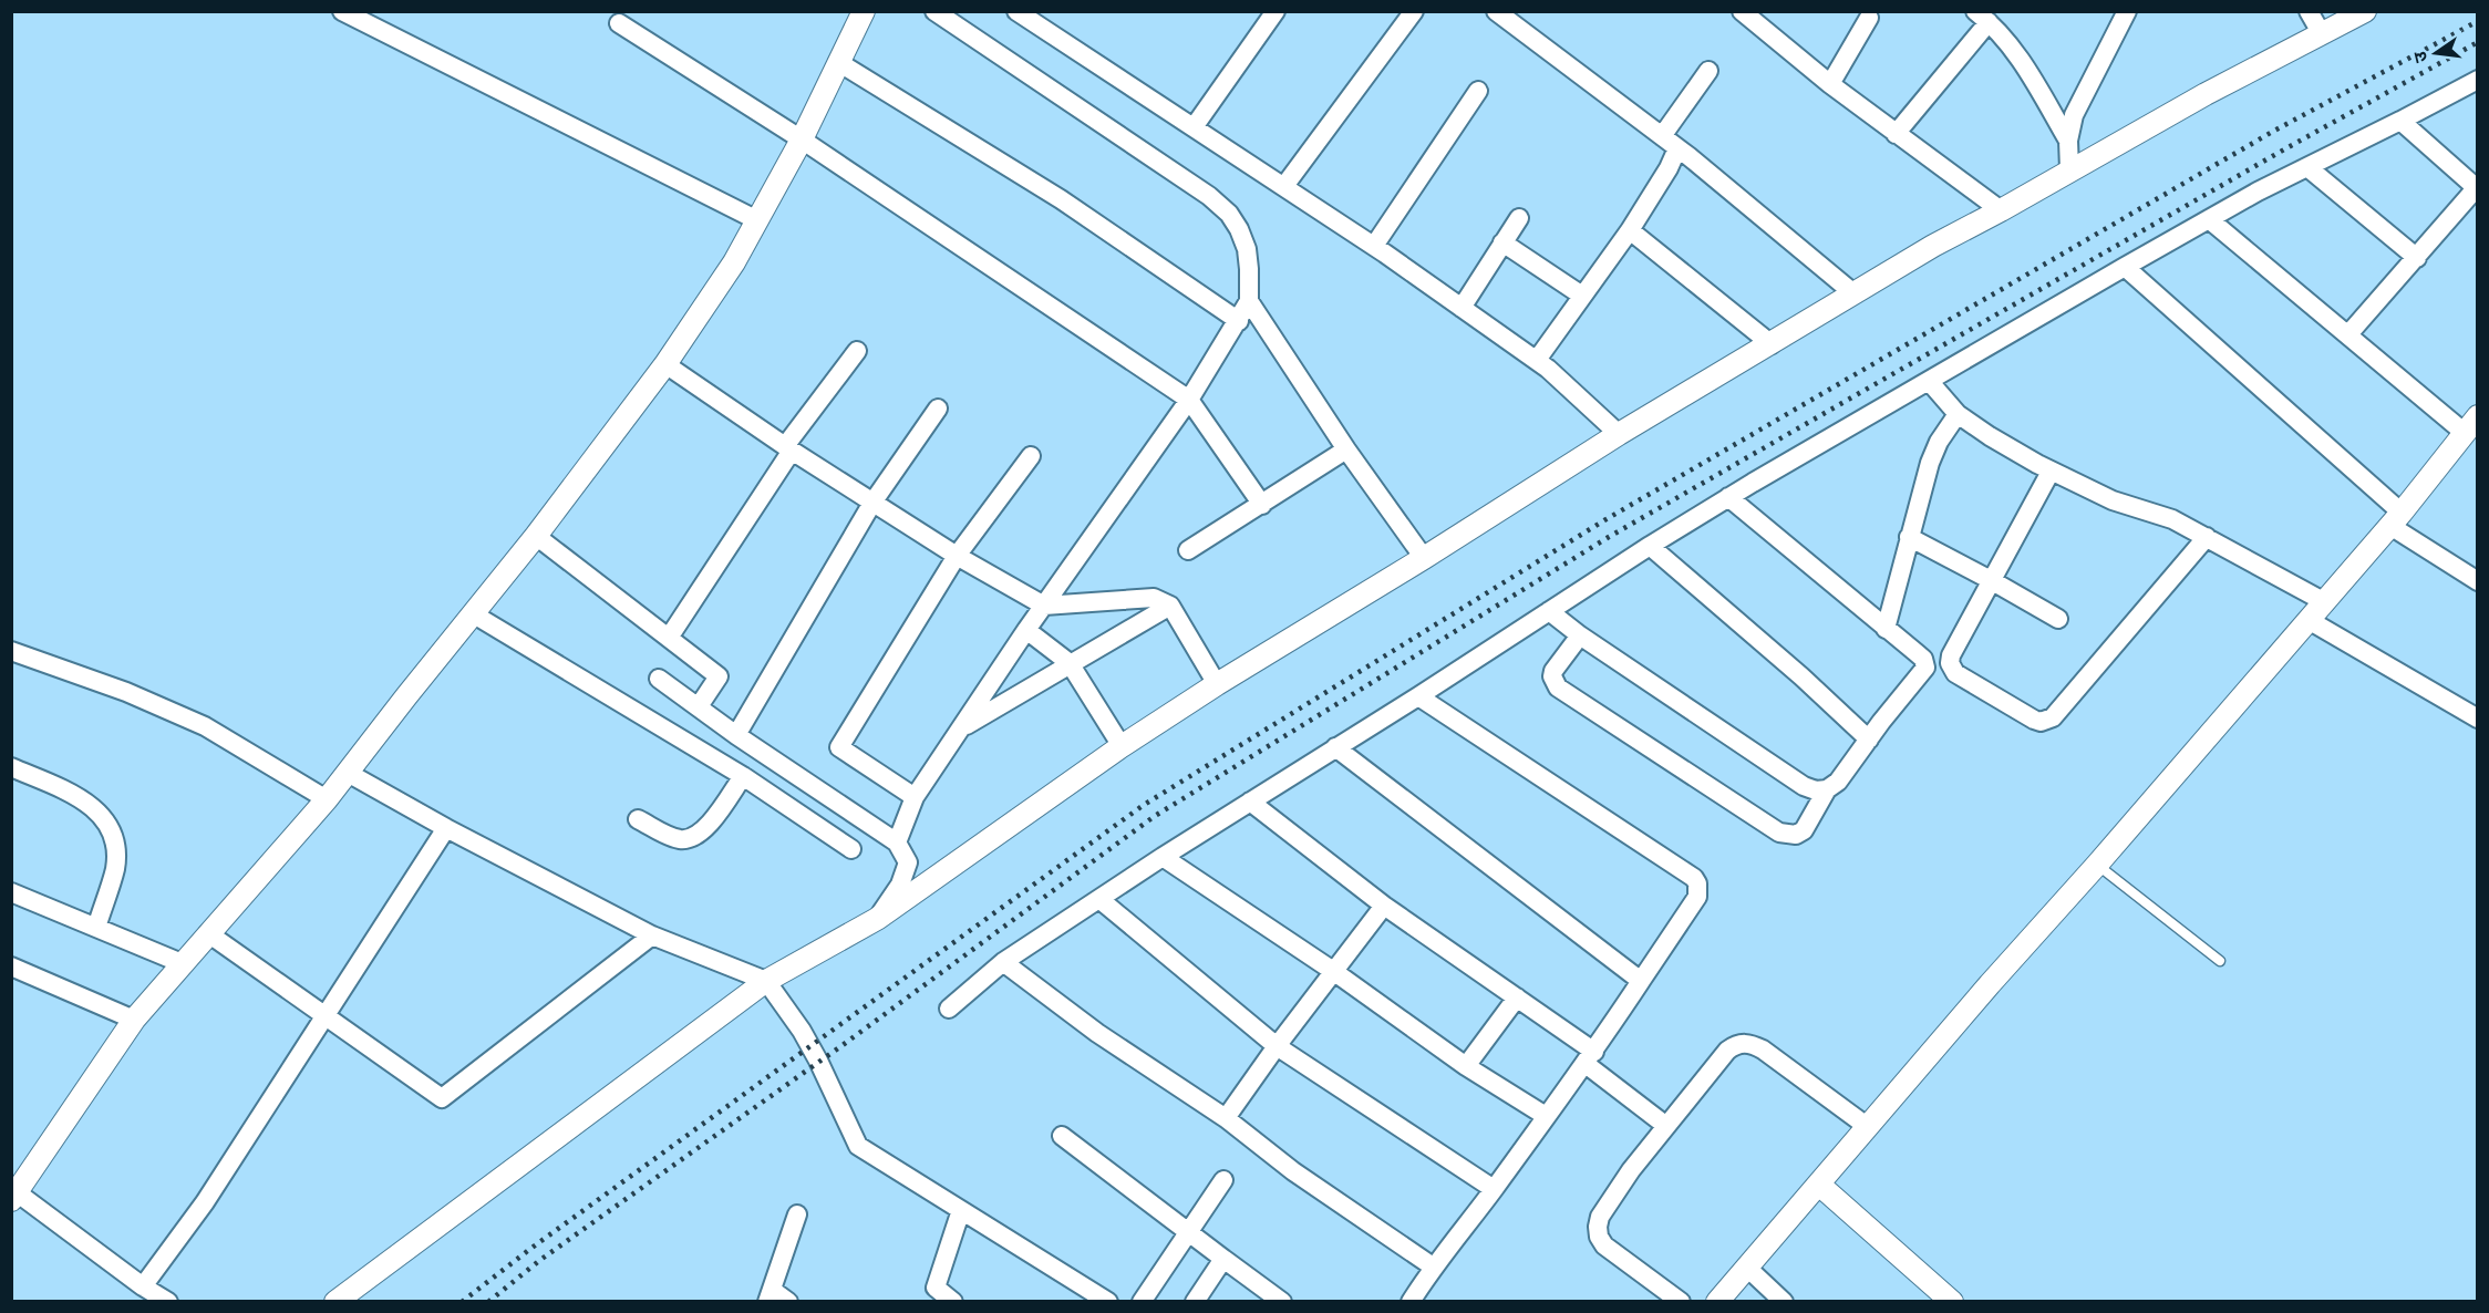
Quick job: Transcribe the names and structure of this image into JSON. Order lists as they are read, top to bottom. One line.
{"north":"left"}
